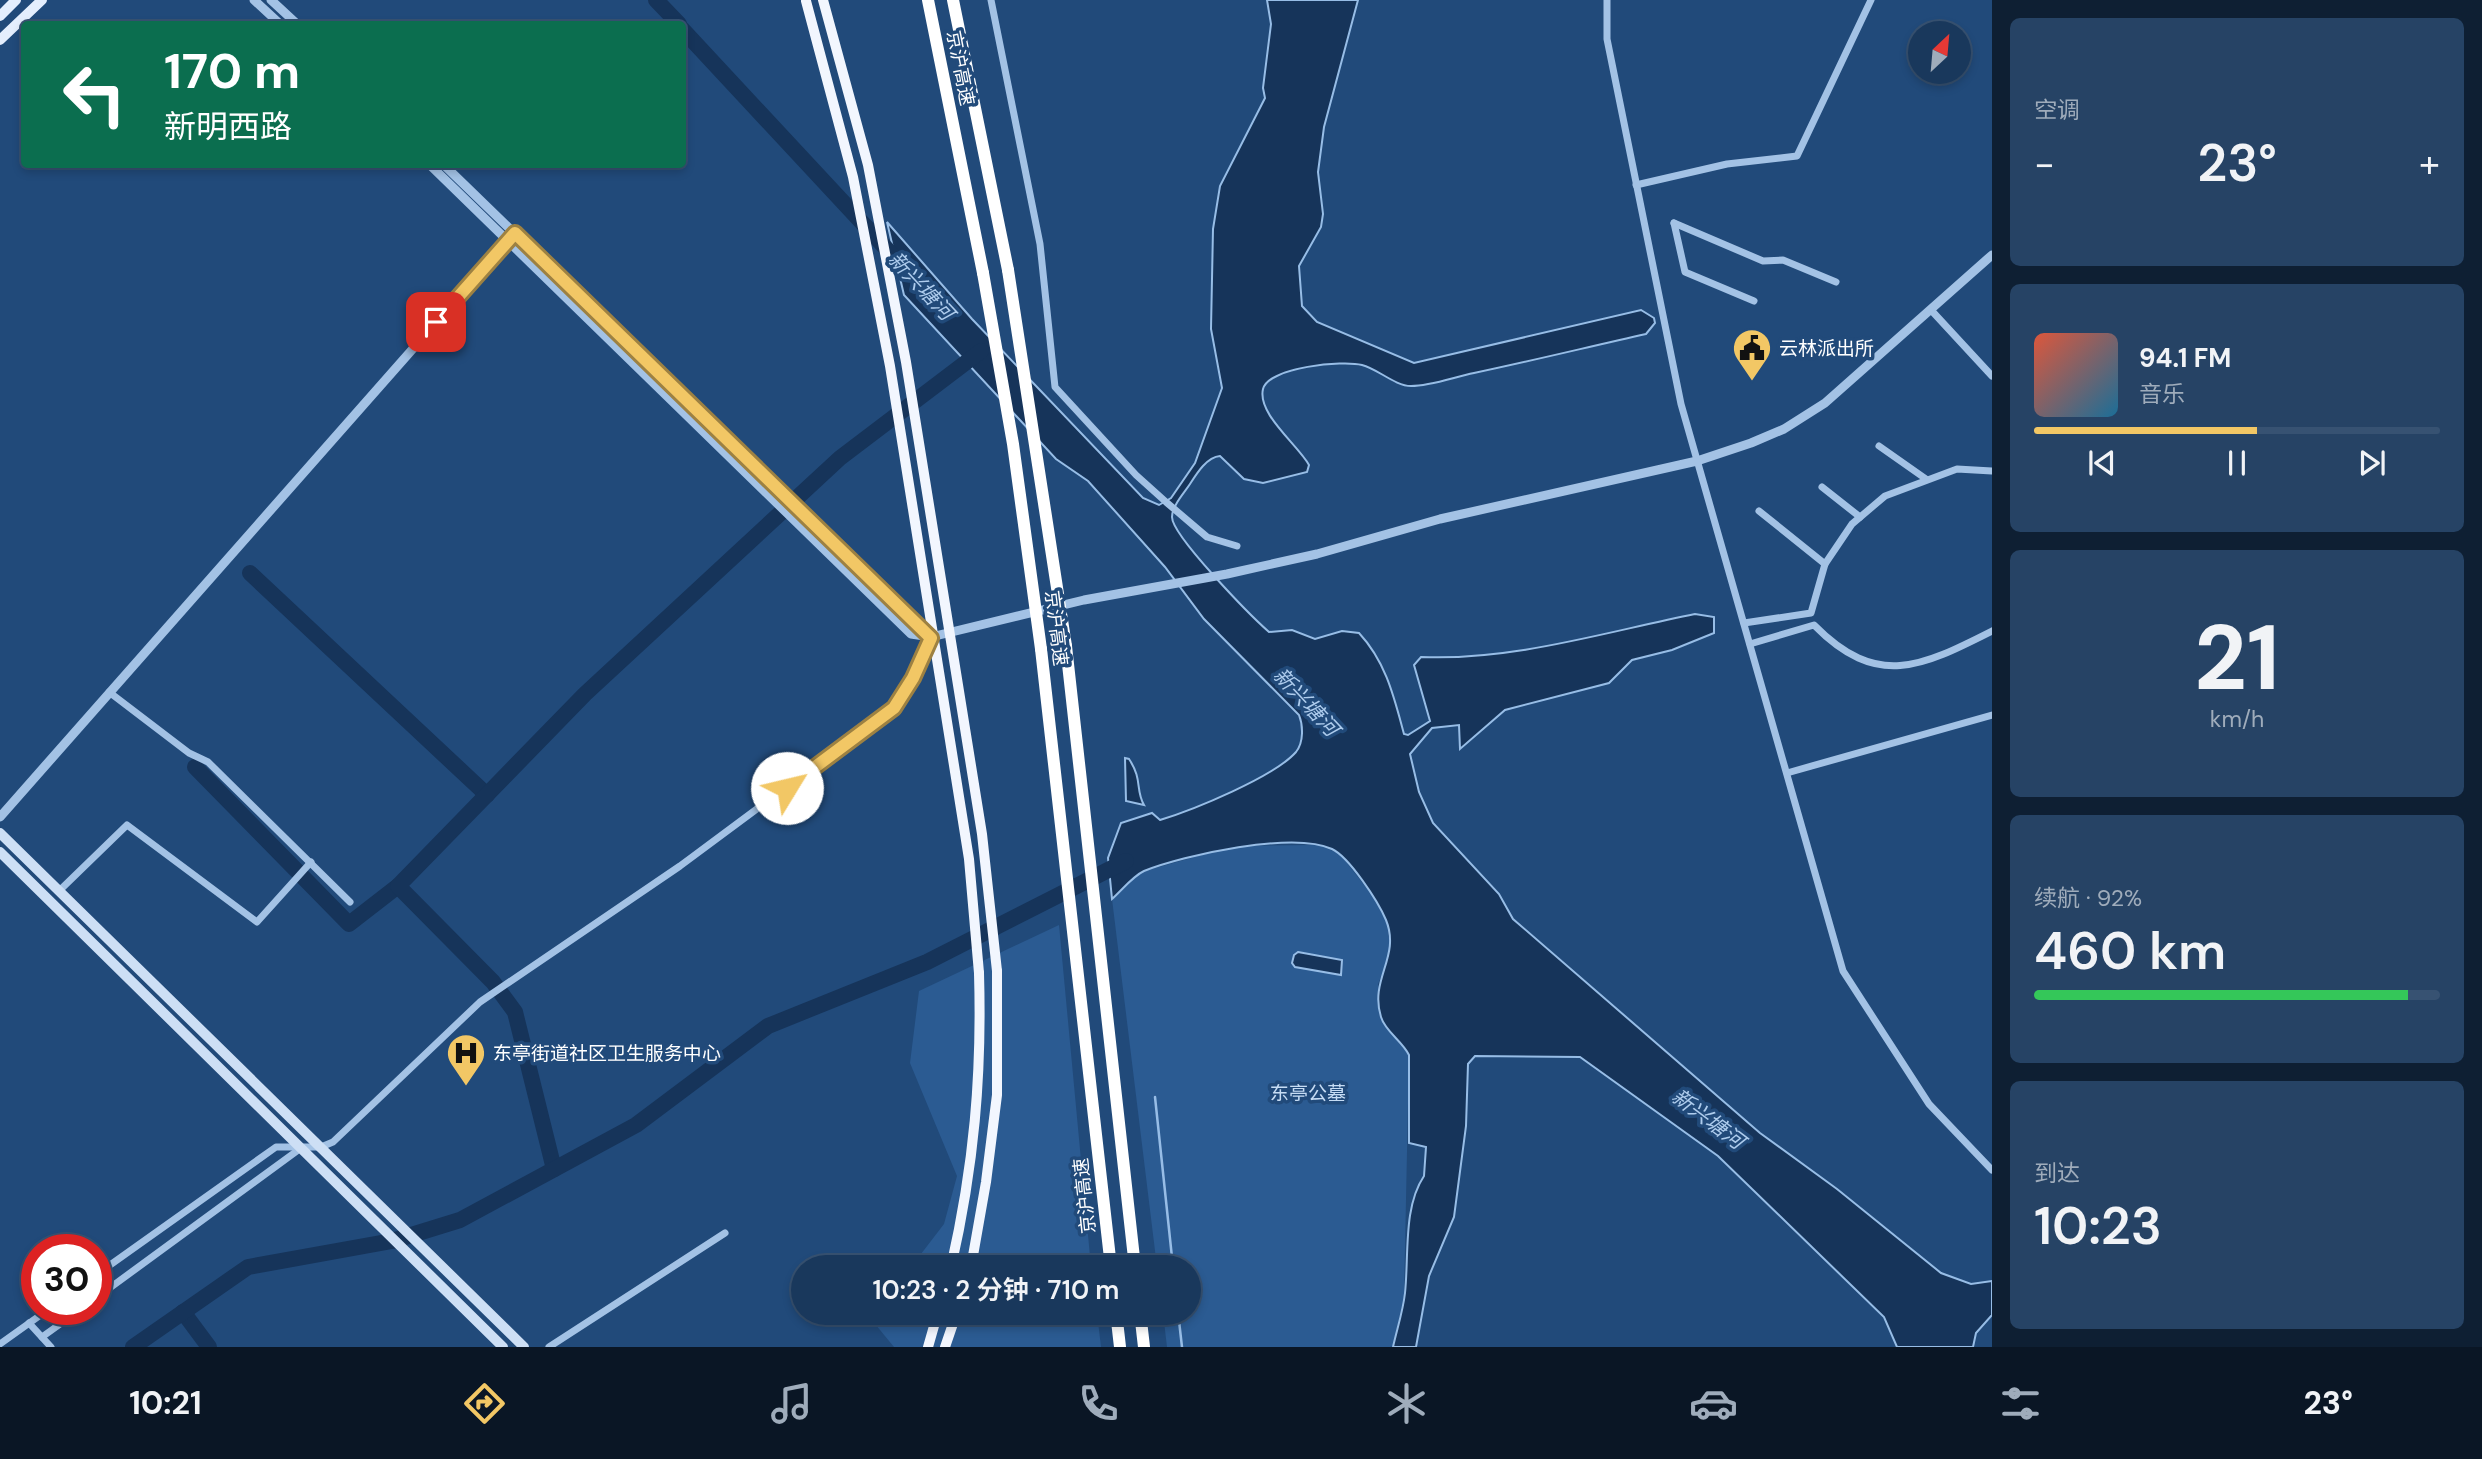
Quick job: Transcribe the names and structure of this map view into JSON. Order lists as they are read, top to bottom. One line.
{"streets":{"highway":["京沪高速"]},"water":["新兴塘河"],"parks":["东亭公墓"],"places":{"public building":["云林派出所"],"hospital":["东亭街道社区卫生服务中心"]},"north":"top right","page":{"tile":["空调",["21","km/h"],["续航 · 92%","460 km"],["到达","10:23"]],"turn":["170 m","新明西路"],"heat":["−","23°","+"],"song":["94.1 FM","音乐"],"limit":"30","trip":"10:23 · 2 分钟 · 710 m","tabs":["10:21","23°"]}}
